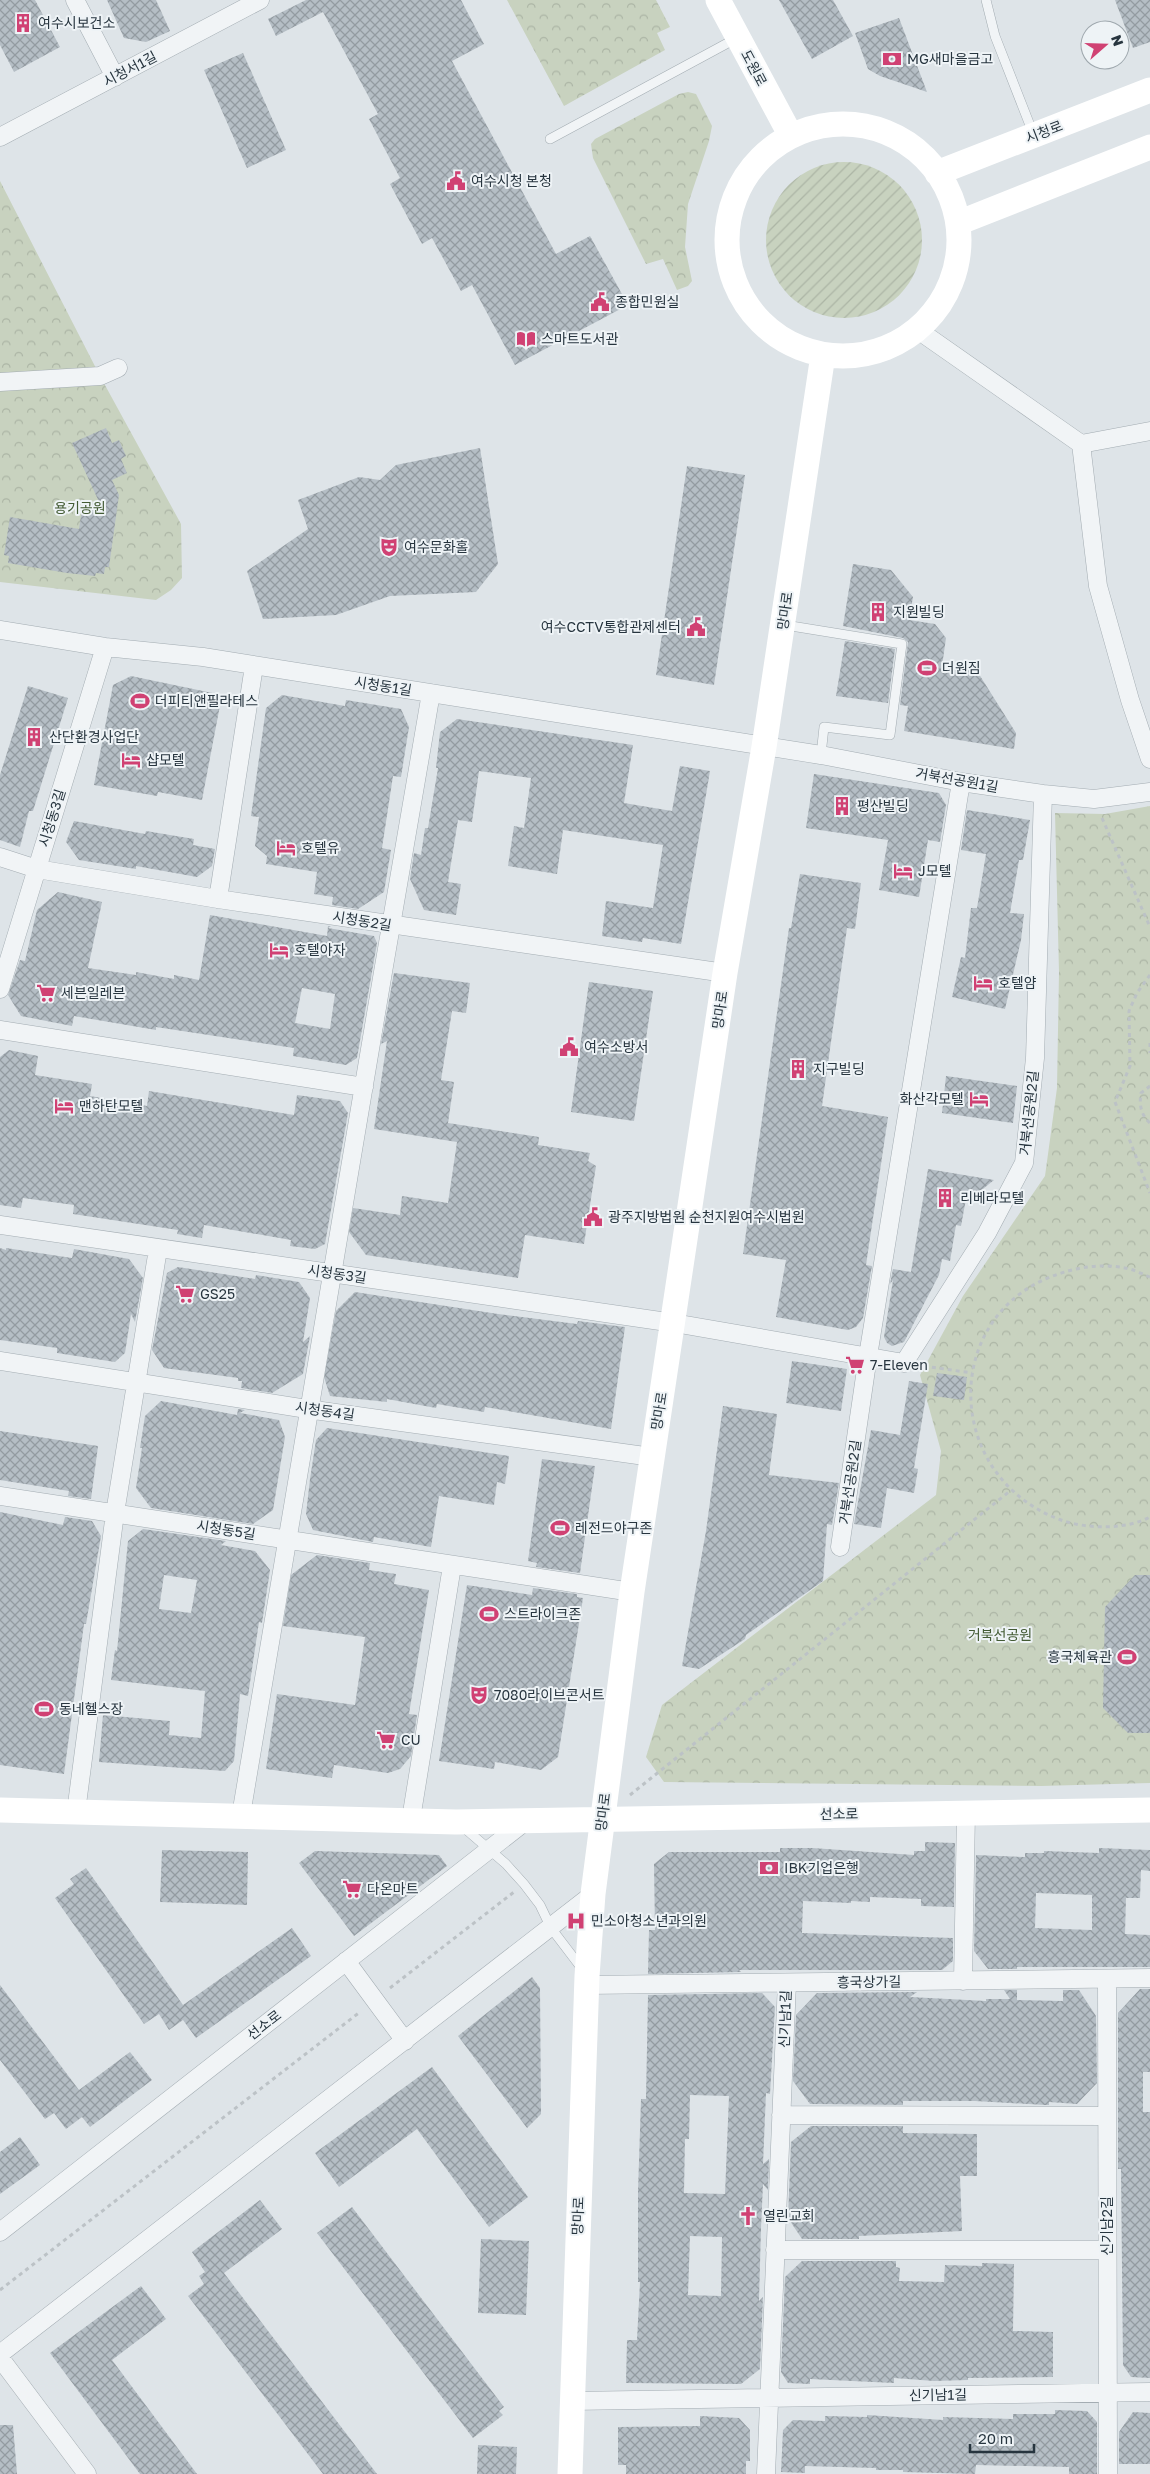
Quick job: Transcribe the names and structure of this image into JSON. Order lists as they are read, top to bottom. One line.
{"streets":{"street":["도원로","시청서1길","시청로","망마로","시청동1길","거북선공원1길","시청동3길","시청동2길","거북선공원2길","시청동4길","시청동5길","선소로","흥국상가길","신기남1길","신기남2길"]},"crossings":[["망마로","시청동1길"],["망마로","거북선공원1길"],["망마로","시청동3길"],["망마로","시청동2길"],["망마로","시청동4길"],["망마로","시청동5길"],["망마로","선소로"],["망마로","흥국상가길"],["시청동1길","거북선공원1길"],["시청동1길","시청동3길"],["거북선공원1길","거북선공원2길"],["시청동3길","시청동2길"],["흥국상가길","신기남1길"],["흥국상가길","신기남2길"],["신기남1길","신기남2길"]],"parks":["용기공원","거북선공원"],"places":{"building":["여수시보건소","지원빌딩","산단환경사업단","평산빌딩","지구빌딩","리베라모텔"],"bank":["MG새마을금고","IBK기업은행"],"public building":["여수시청 본청","종합민원실","여수CCTV통합관제센터","여수소방서","광주지방법원 순천지원여수시법원"],"library":["스마트도서관"],"theatre":["여수문화홀","7080라이브콘서트"],"sports":["더원짐","더피티앤필라테스","레전드야구존","스트라이크존","흥국체육관","동네헬스장"],"hotel":["샵모텔","호텔유","J모텔","호텔야자","호텔얌","화산각모텔","맨하탄모텔"],"supermarket":["세븐일레븐","GS25","7-Eleven","CU","다온마트"],"hospital":["민소아청소년과의원"],"church":["열린교회"]},"scale_bar":"20 m","north":"right"}
